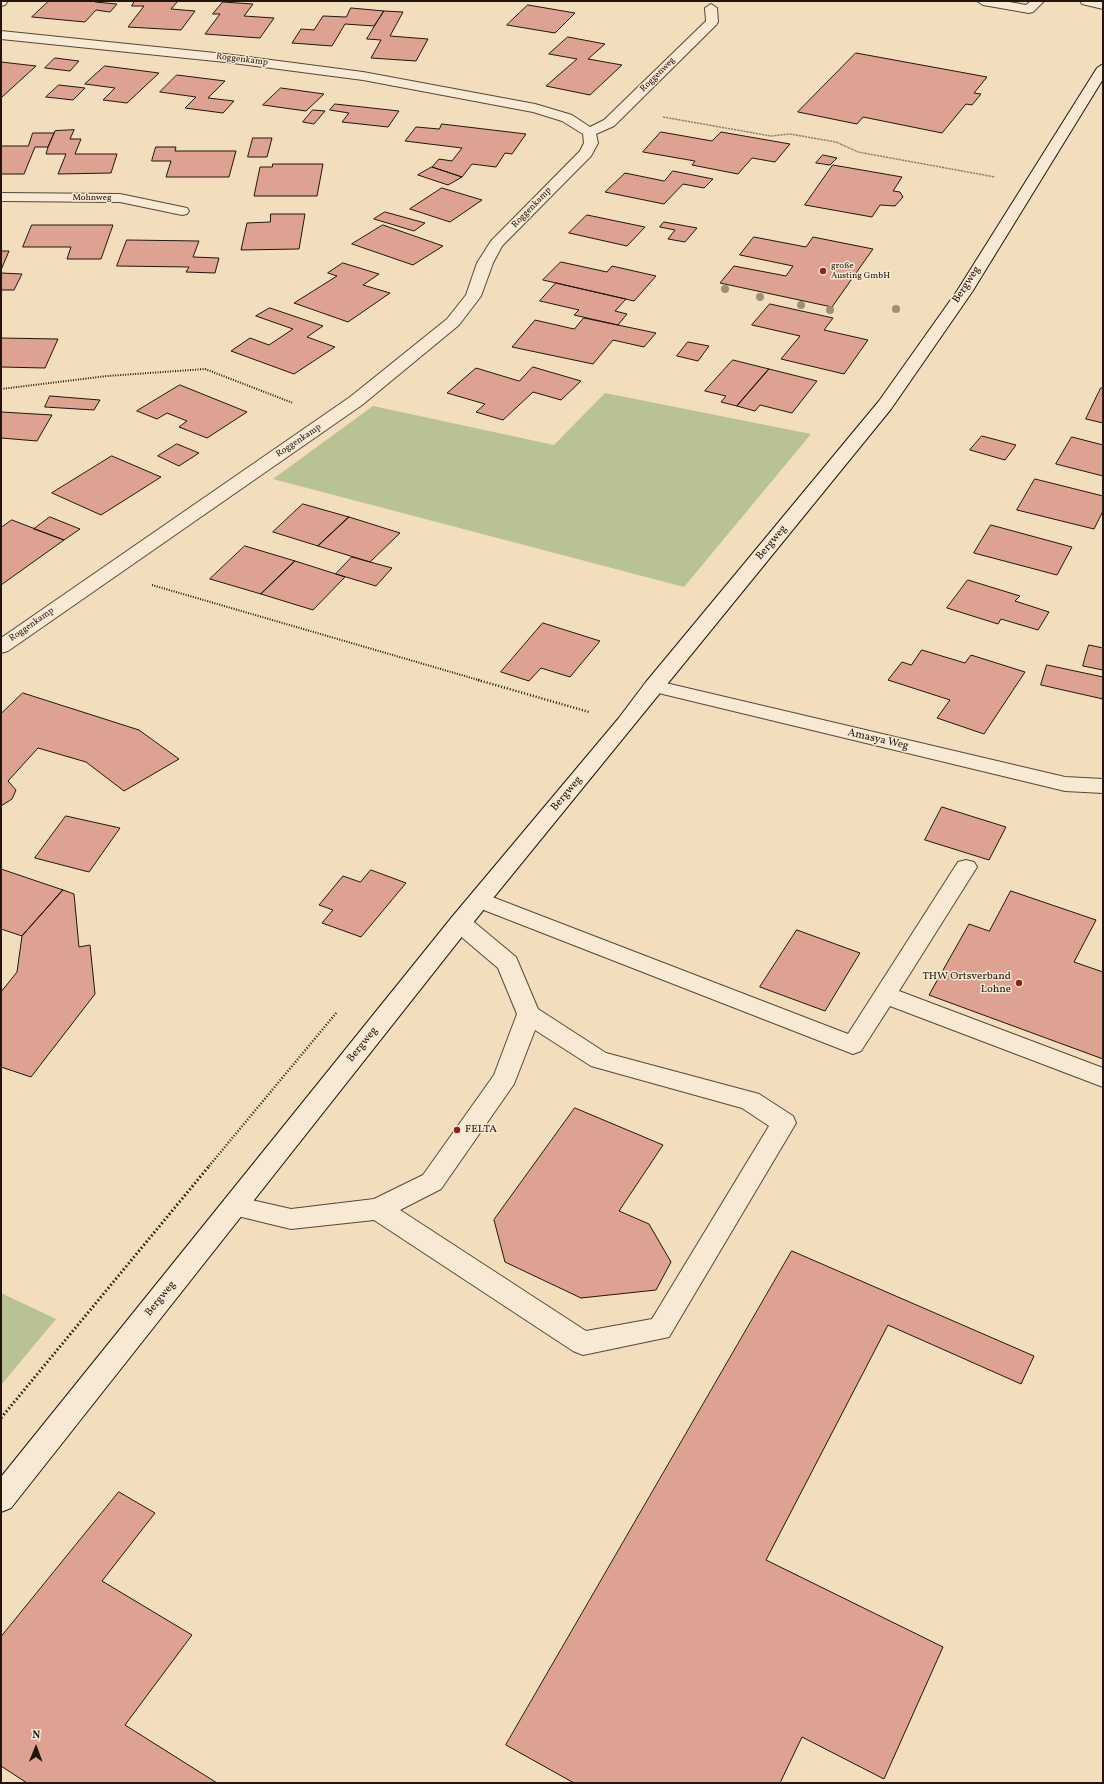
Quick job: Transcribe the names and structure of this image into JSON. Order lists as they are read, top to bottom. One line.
{"streets":{"street":["Roggenkamp","Roggenweg","Mohnweg","Bergweg","Amasya Weg"]},"crossings":[["Roggenkamp","Roggenweg"],["Bergweg","Amasya Weg"]],"places":["große Austing GmbH","THW Ortsverband Lohne","FELTA"],"north":"top"}
